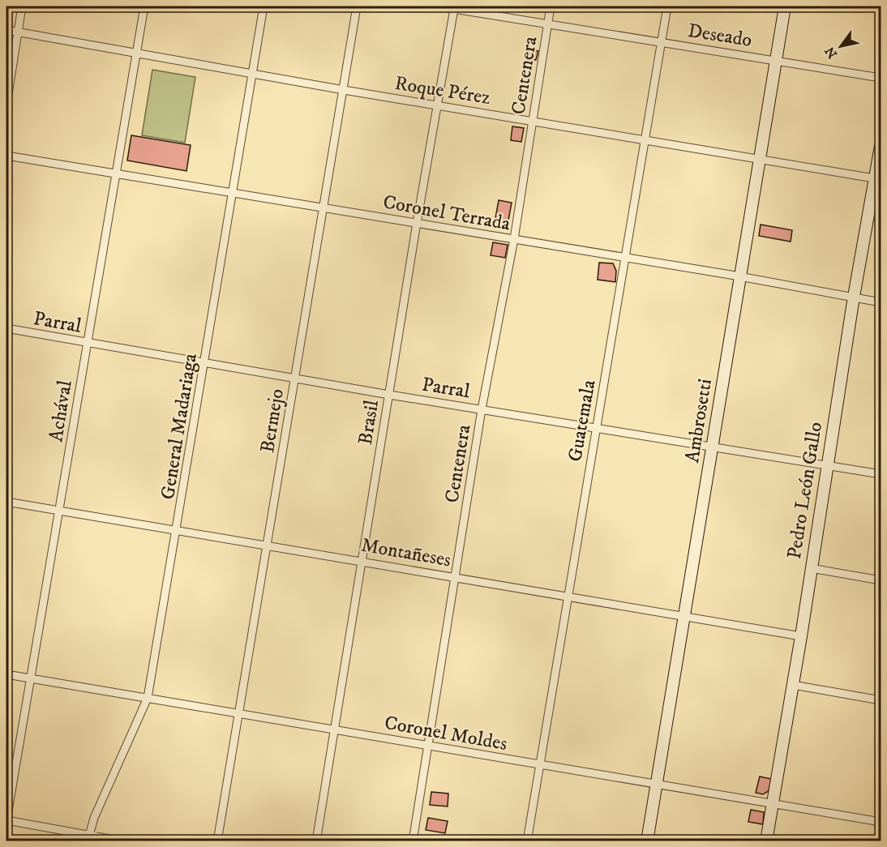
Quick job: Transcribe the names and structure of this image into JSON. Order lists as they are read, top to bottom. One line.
{"streets":{"street":["Deseado","Centenera","Roque Pérez","Coronel Terrada","Parral","Achával","Bermejo","Guatemala","Ambrosetti","Brasil","General Madariaga","Pedro León Gallo","Montañeses","Coronel Moldes"]},"crossings":[["Deseado","Centenera"],["Deseado","Guatemala"],["Deseado","Ambrosetti"],["Deseado","Brasil"],["Centenera","Roque Pérez"],["Centenera","Coronel Terrada"],["Centenera","Parral"],["Centenera","Montañeses"],["Centenera","Coronel Moldes"],["Roque Pérez","Achával"],["Roque Pérez","Bermejo"],["Roque Pérez","Guatemala"],["Roque Pérez","Ambrosetti"],["Roque Pérez","Brasil"],["Roque Pérez","General Madariaga"],["Roque Pérez","Pedro León Gallo"],["Coronel Terrada","Achával"],["Coronel Terrada","Bermejo"],["Coronel Terrada","Guatemala"],["Coronel Terrada","Ambrosetti"],["Coronel Terrada","Brasil"],["Coronel Terrada","General Madariaga"],["Coronel Terrada","Pedro León Gallo"],["Parral","Achával"],["Parral","Bermejo"],["Parral","Guatemala"],["Parral","Ambrosetti"],["Parral","Brasil"],["Parral","General Madariaga"],["Parral","Pedro León Gallo"],["Achával","Montañeses"],["Achával","Coronel Moldes"],["Bermejo","Montañeses"],["Bermejo","Coronel Moldes"],["Guatemala","Montañeses"],["Guatemala","Coronel Moldes"],["Ambrosetti","Montañeses"],["Ambrosetti","Coronel Moldes"],["Brasil","Montañeses"],["Brasil","Coronel Moldes"],["General Madariaga","Montañeses"],["General Madariaga","Coronel Moldes"],["Pedro León Gallo","Montañeses"],["Pedro León Gallo","Coronel Moldes"]],"north":"bottom left"}
